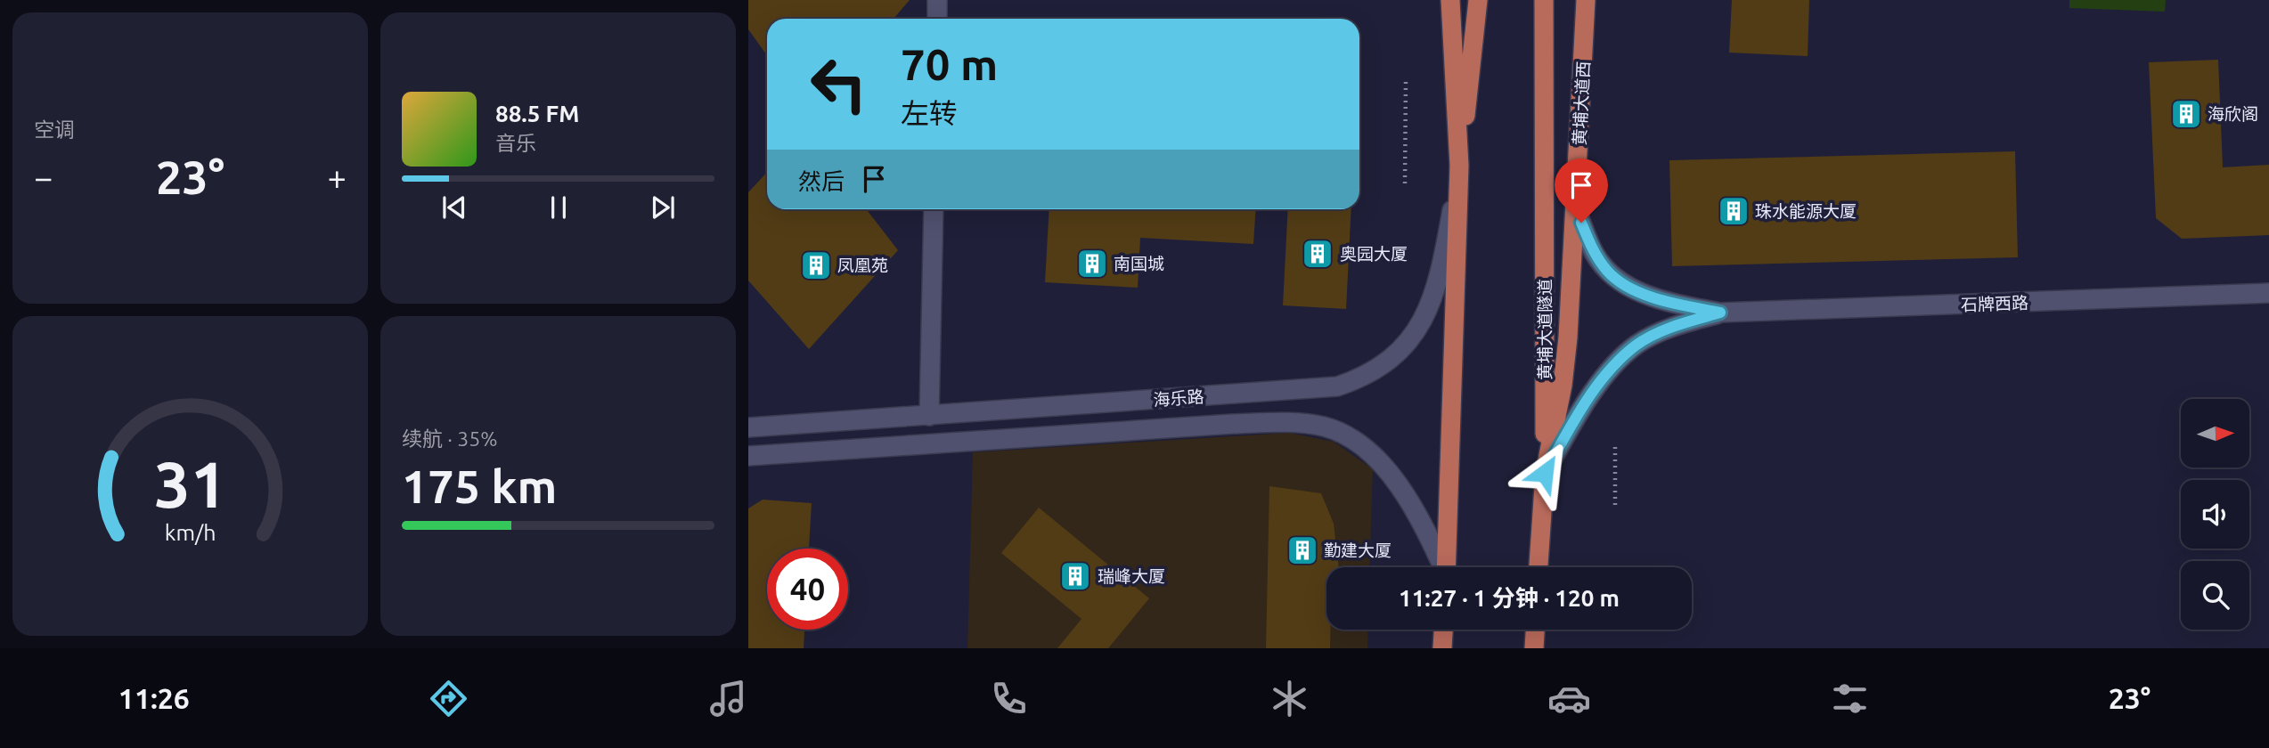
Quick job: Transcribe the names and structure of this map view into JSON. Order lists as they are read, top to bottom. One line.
{"streets":{"main road":["黄埔大道西","黄埔大道隧道"],"street":["石牌西路","海乐路"]},"crossings":[["黄埔大道西","黄埔大道隧道"]],"places":{"building":["海欣阁","珠水能源大厦","奥园大厦","南国城","凤凰苑","勤建大厦","瑞峰大厦"]},"north":"right","page":{"tile":["空调",["续航 · 35%","175 km"]],"turn":["70 m","左转"],"song":["88.5 FM","音乐"],"then":"然后","heat":["−","23°","+"],"limit":"40","trip":"11:27 · 1 分钟 · 120 m","tabs":["11:26","23°"],"gauge":["31","km/h"]}}
